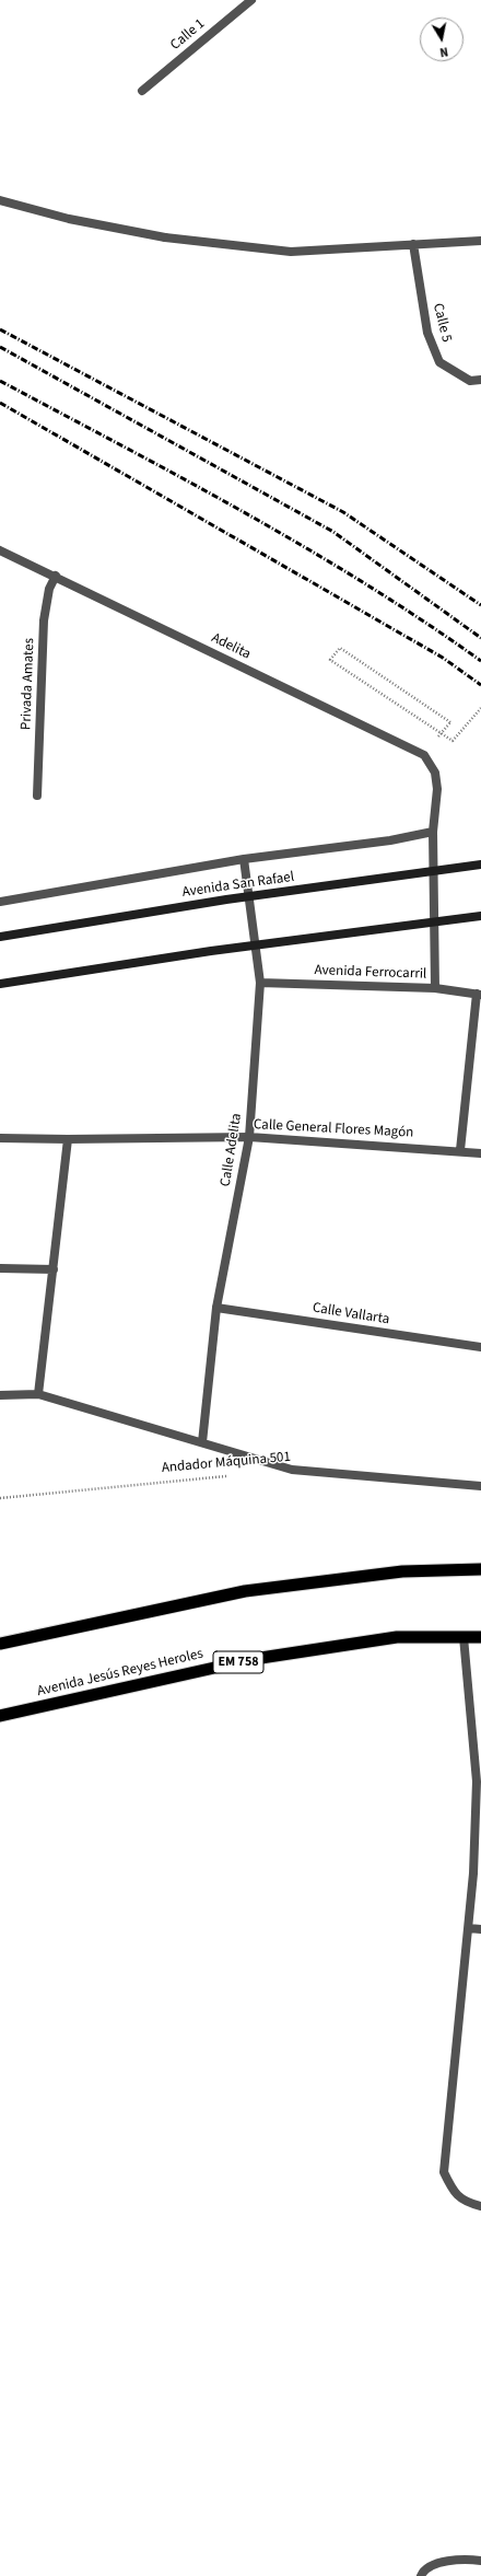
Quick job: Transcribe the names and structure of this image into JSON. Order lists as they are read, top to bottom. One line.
{"streets":{"highway":["EM 758","Avenida Jesús Reyes Heroles"],"main road":["Avenida San Rafael"],"street":["Calle 1","Calle 5","Adelita","Privada Amates","Avenida Ferrocarril","Calle General Flores Magón","Calle Adelita","Calle Vallarta","Andador Máquina 501"]},"crossings":[["Adelita","Privada Amates"],["Adelita","Avenida San Rafael"],["Avenida San Rafael","Calle Adelita"],["Avenida Ferrocarril","Calle Adelita"],["Calle General Flores Magón","Calle Adelita"],["Calle Adelita","Calle Vallarta"],["Calle Adelita","Andador Máquina 501"]],"north":"bottom"}
